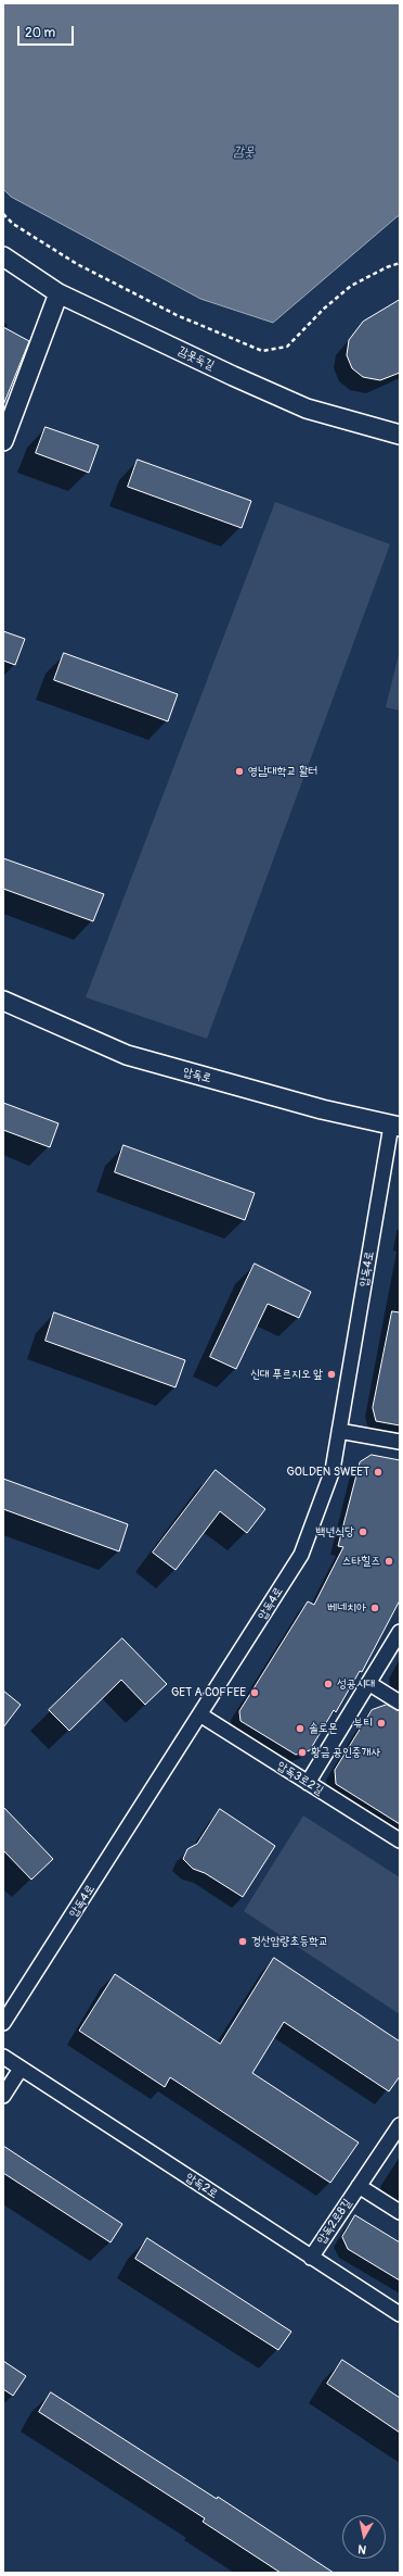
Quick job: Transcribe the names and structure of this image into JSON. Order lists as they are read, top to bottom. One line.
{"streets":{"street":["감못둑길","압독로","압독4로","압독3로2길","압독2로","압독2로8길"]},"crossings":[["압독로","압독4로"],["압독4로","압독3로2길"],["압독2로","압독2로8길"]],"water":["감못"],"places":["영남대학교 활터","신대 푸르지오 앞","GOLDEN SWEET","백년식당","스타힐즈","베네치아","성공시대","GET A COFFEE","뷰티","솔로몬","황금 공인중개사","경산압량초등학교"],"scale_bar":"20 m","north":"bottom"}
